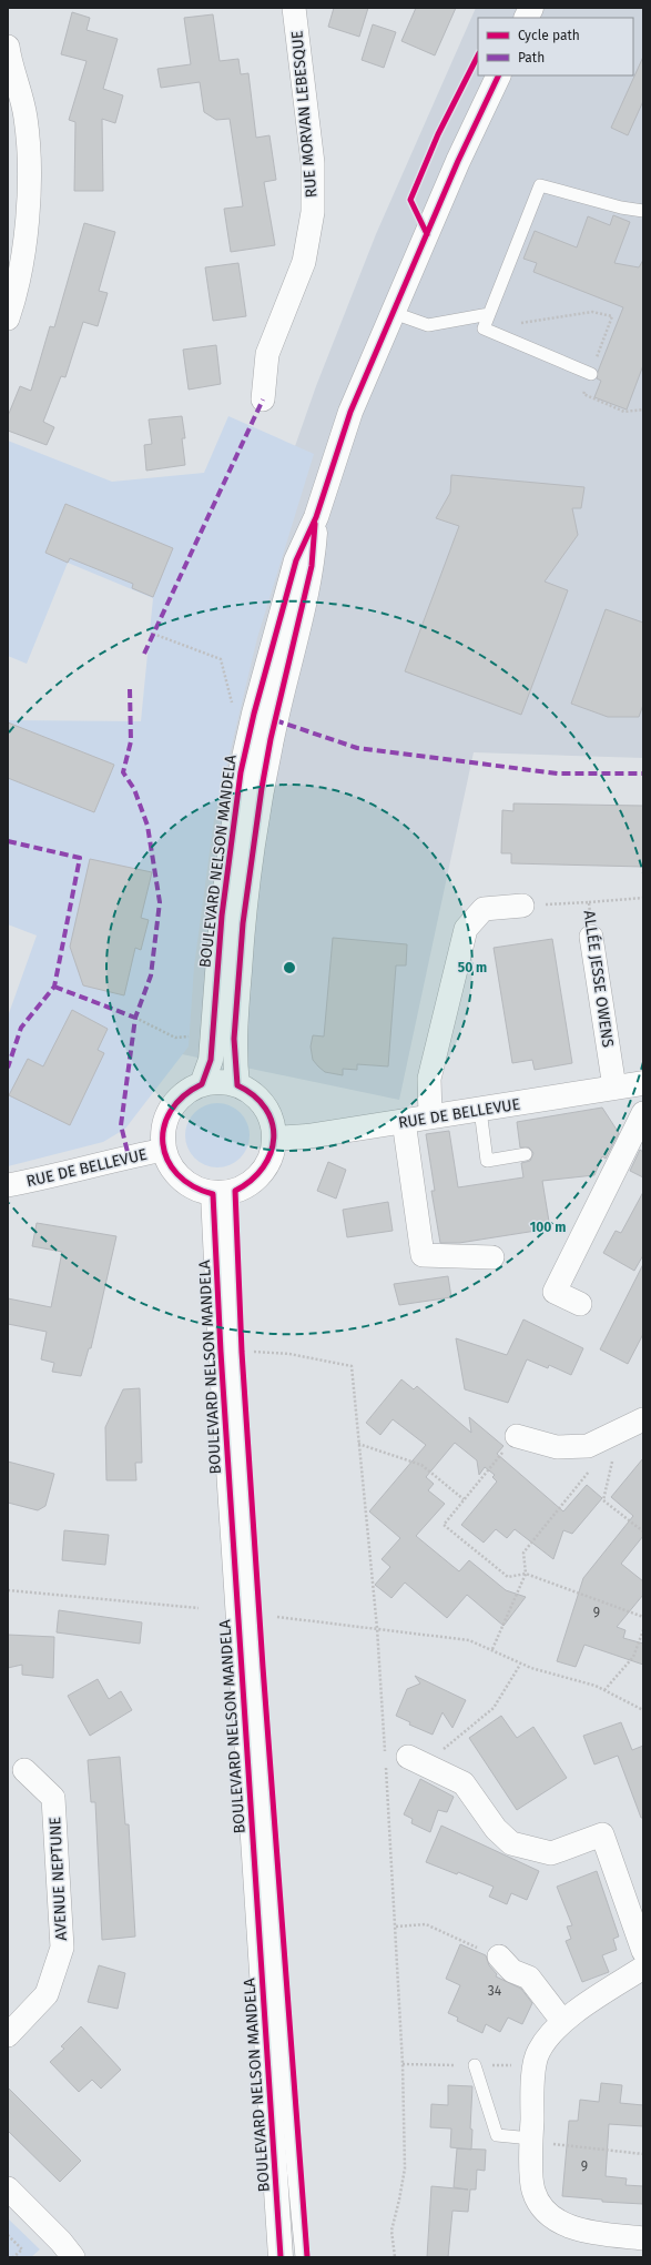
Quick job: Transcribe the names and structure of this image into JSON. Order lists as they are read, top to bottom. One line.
{"streets":{"street":["RUE MORVAN LEBESQUE","BOULEVARD NELSON MANDELA","ALLÉE JESSE OWENS","RUE DE BELLEVUE","AVENUE NEPTUNE"]},"crossings":[["BOULEVARD NELSON MANDELA","RUE DE BELLEVUE"],["ALLÉE JESSE OWENS","RUE DE BELLEVUE"]],"house_numbers":["9","34","9"],"legend":["Cycle path","Path"],"rings":["50 m","100 m"]}
